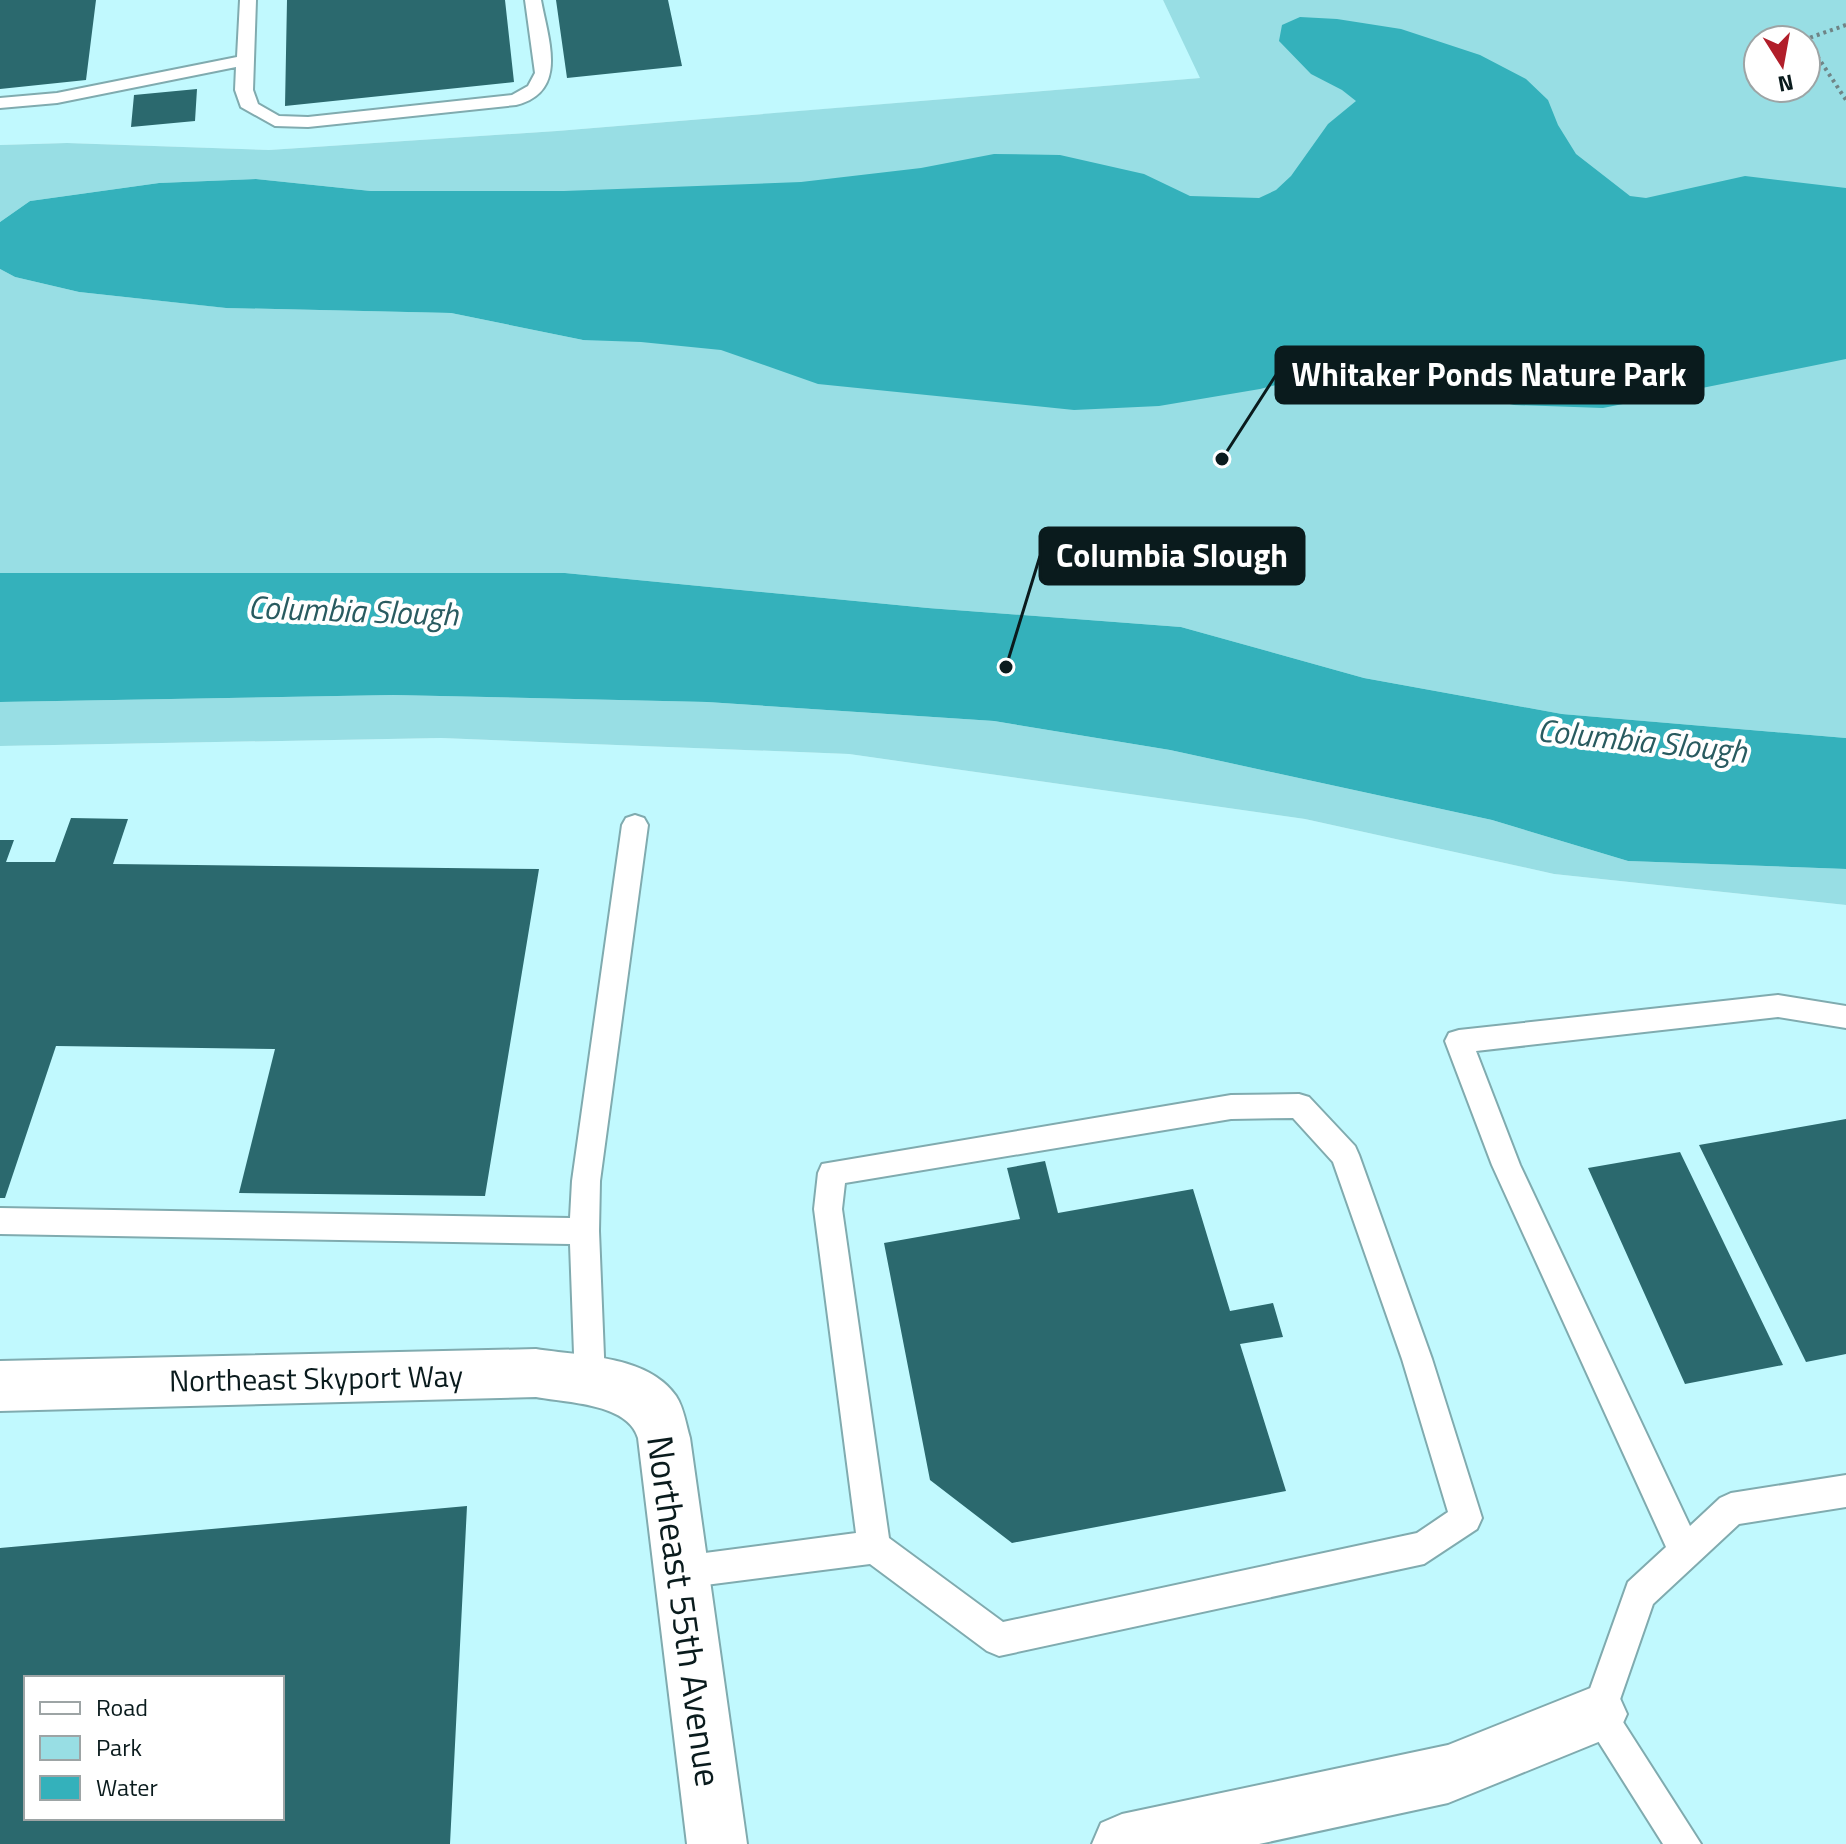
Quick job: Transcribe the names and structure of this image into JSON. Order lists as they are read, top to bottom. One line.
{"streets":{"street":["Northeast Skyport Way","Northeast 55th Avenue"]},"crossings":[["Northeast Skyport Way","Northeast 55th Avenue"]],"water":["Columbia Slough"],"places":["Whitaker Ponds Nature Park","Columbia Slough"],"legend":["Road","Park","Water"],"north":"bottom"}
